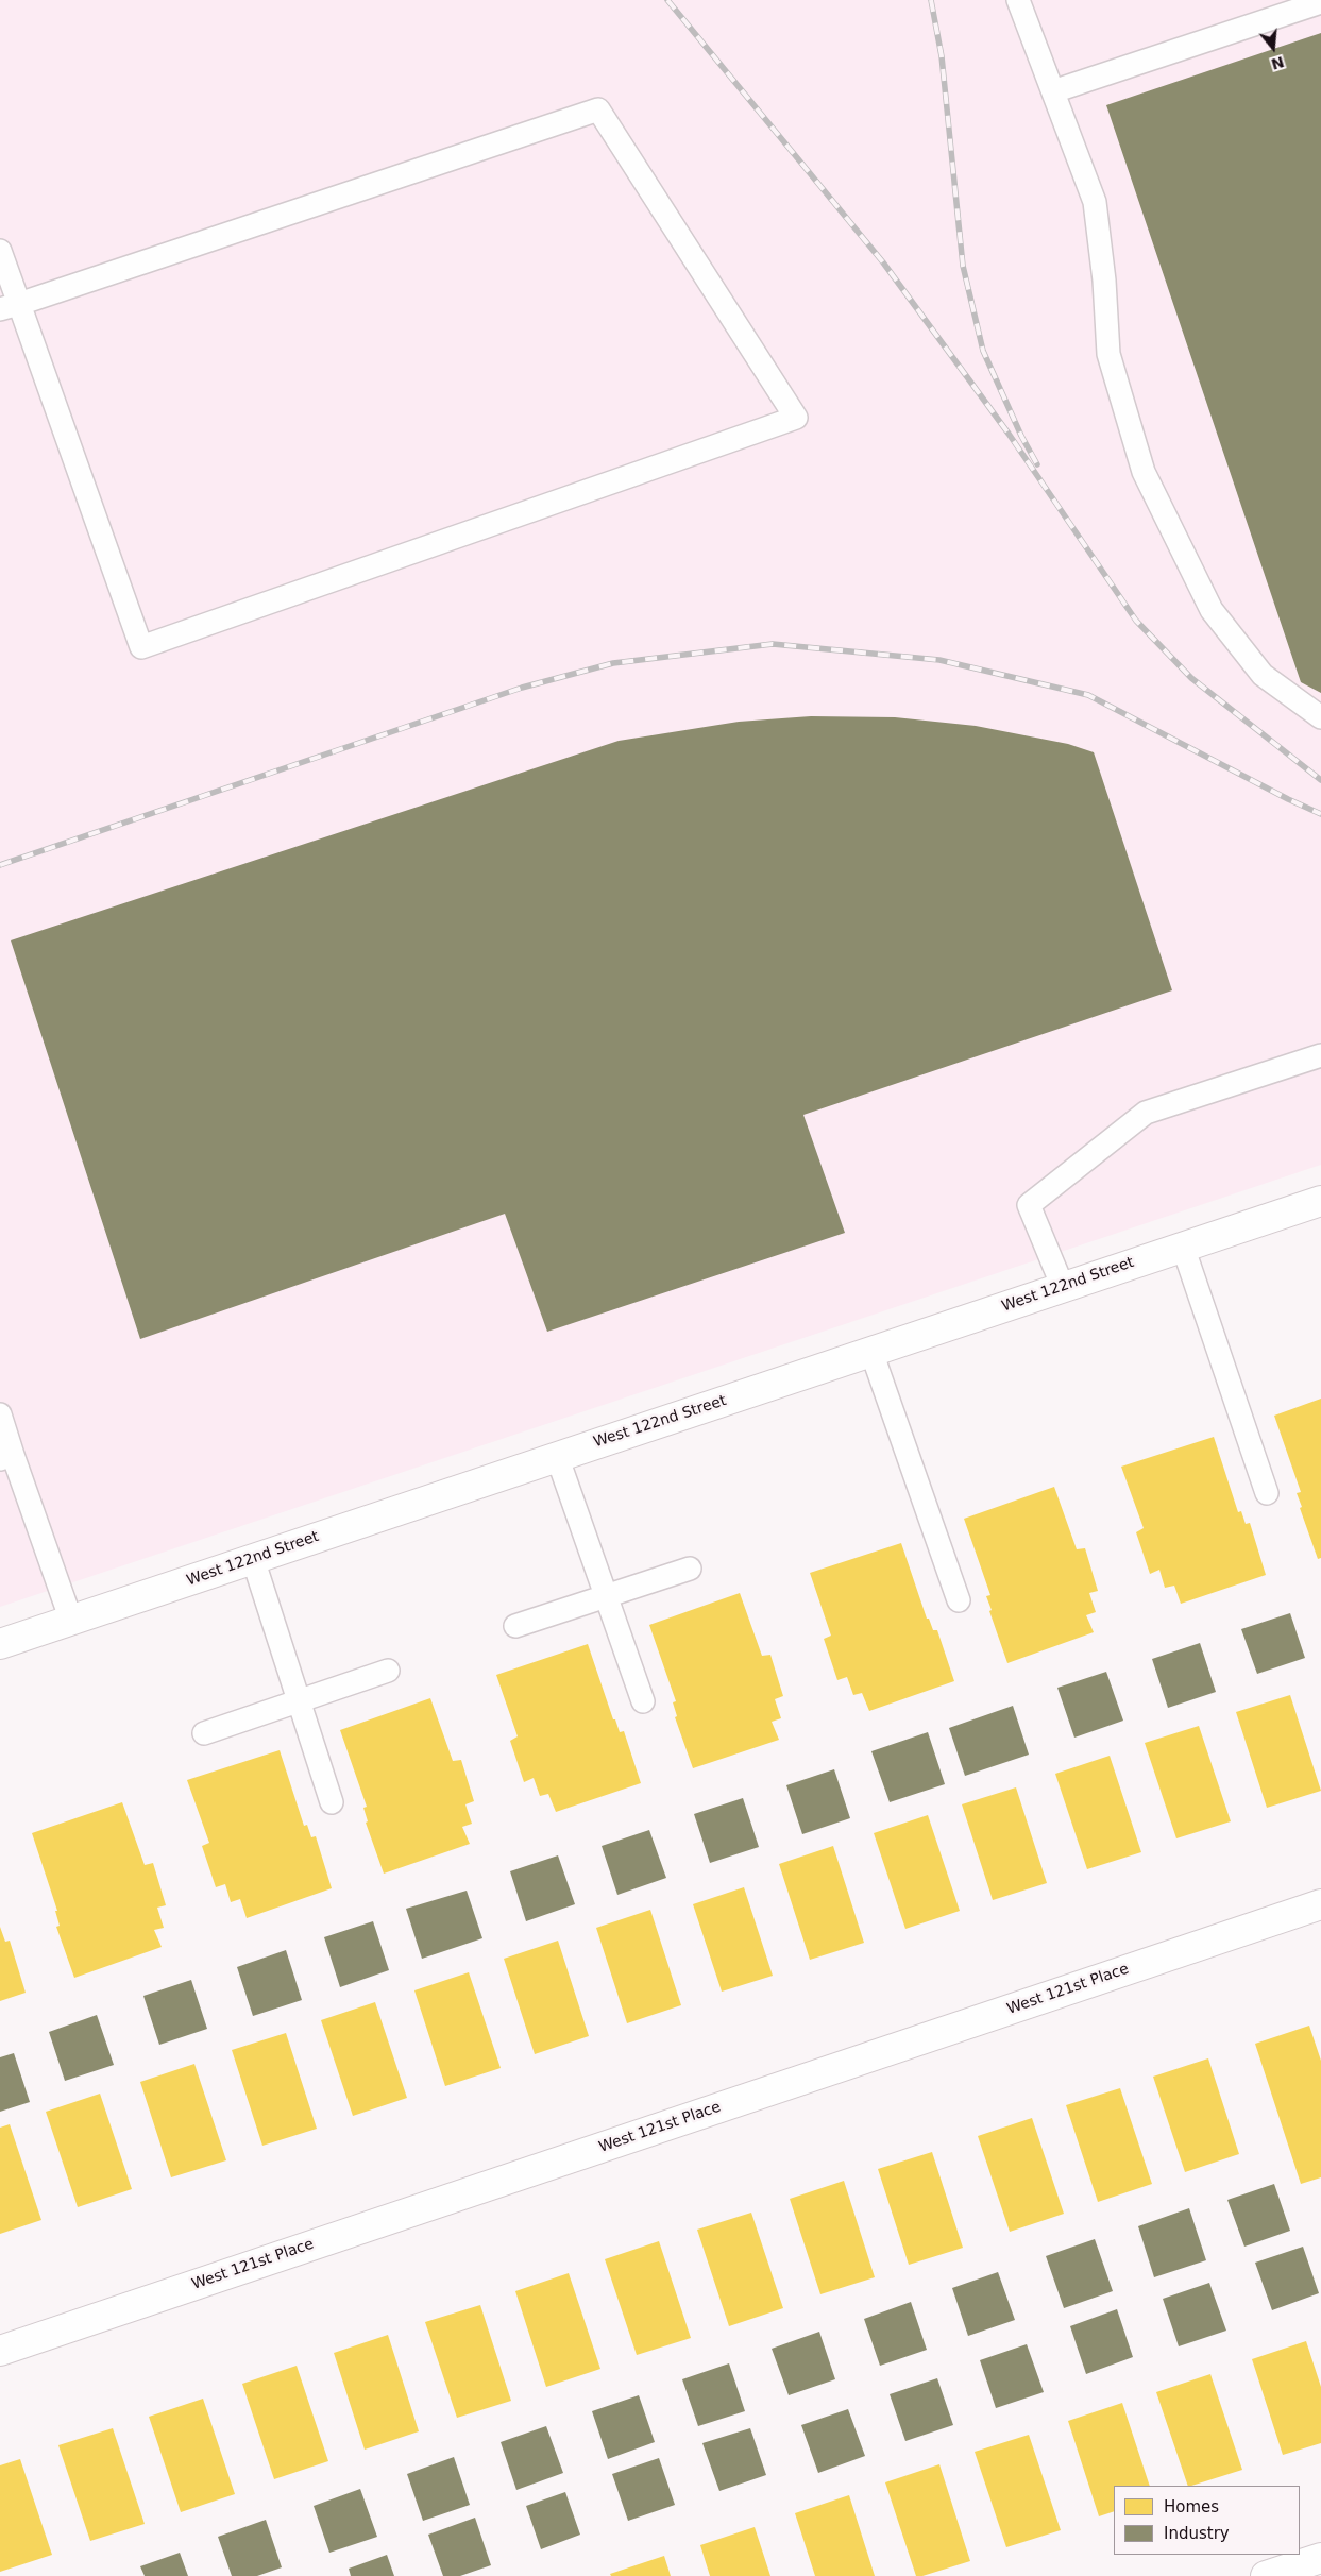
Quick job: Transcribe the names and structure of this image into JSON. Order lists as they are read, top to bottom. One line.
{"streets":{"street":["West 122nd Street","West 121st Place"]},"legend":["Homes","Industry"],"north":"bottom"}
